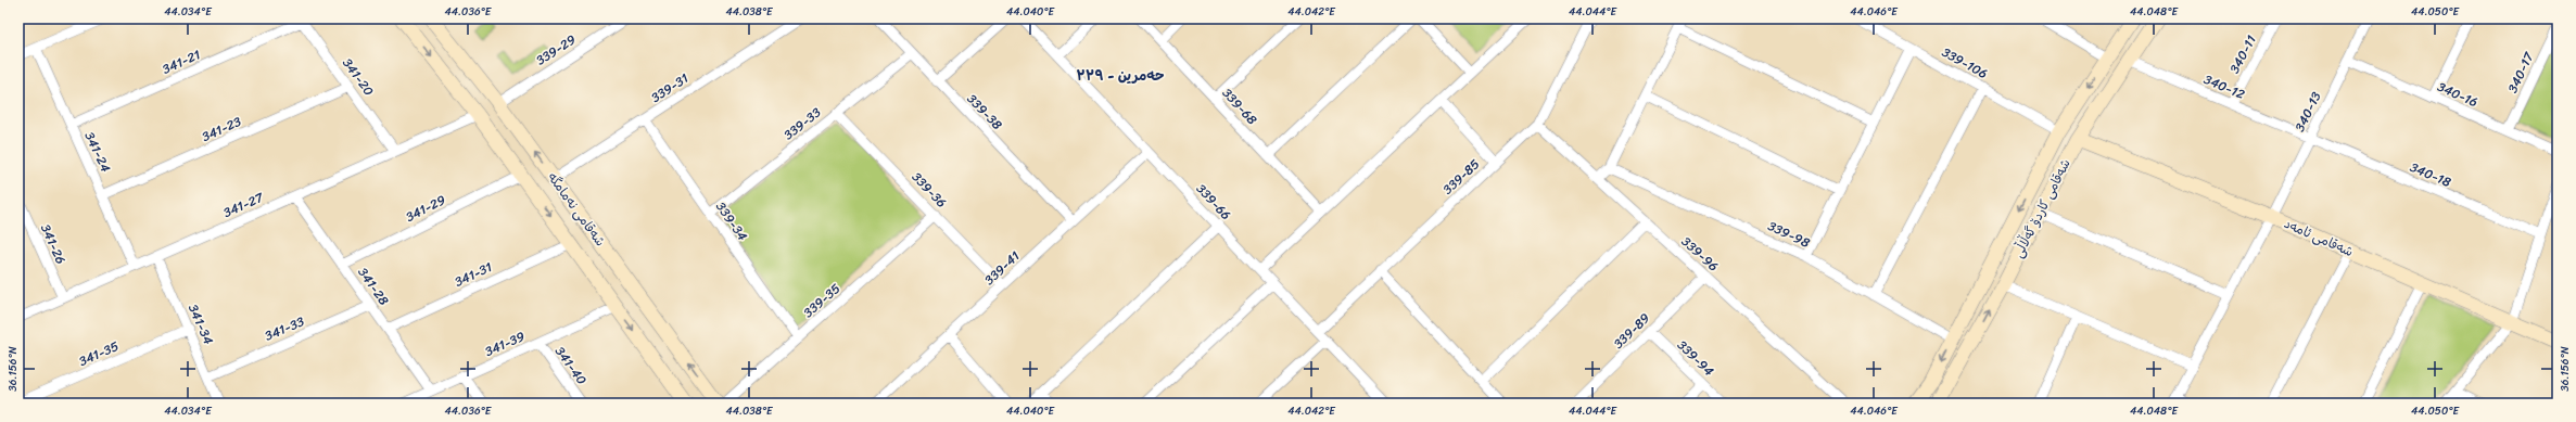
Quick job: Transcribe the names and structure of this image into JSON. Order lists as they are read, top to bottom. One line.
{"streets":{"street":["339-29","340-11","341-21","339-106","340-17","341-20","340-12","339-31","340-16","339-68","339-38","340-13","339-33","341-23","341-24","340-18","339-85","339-36","339-66","341-27","341-29","شەقامی کاردۆ گەڵاڵی","شەقامی نەمامگە","339-34","339-98","شەقامی ئامەد","341-26","339-96","339-41","341-31","341-28","339-35","341-34","341-33","339-89","341-39","341-35","339-94","341-40"]},"crossings":[["339-29","شەقامی نەمامگە"],["340-11","340-12"],["341-21","341-20"],["341-21","341-24"],["339-106","شەقامی کاردۆ گەڵاڵی"],["340-17","340-16"],["341-20","341-23"],["341-20","341-27"],["340-12","340-13"],["340-12","340-18"],["340-12","شەقامی کاردۆ گەڵاڵی"],["339-31","شەقامی نەمامگە"],["339-31","339-34"],["340-16","340-13"],["339-38","339-33"],["339-38","339-41"],["340-13","340-18"],["340-13","شەقامی ئامەد"],["339-33","339-36"],["339-33","339-34"],["341-23","341-24"],["341-24","341-27"],["339-85","339-66"],["339-85","339-96"],["339-36","339-41"],["339-36","339-35"],["339-66","339-41"],["341-27","شەقامی نەمامگە"],["341-27","341-26"],["341-27","341-28"],["341-27","341-34"],["341-29","شەقامی نەمامگە"],["341-29","341-28"],["شەقامی کاردۆ گەڵاڵی","339-98"],["شەقامی کاردۆ گەڵاڵی","شەقامی ئامەد"],["شەقامی نەمامگە","341-31"],["شەقامی نەمامگە","341-39"],["339-34","339-35"],["339-96","339-89"],["341-31","341-28"],["341-28","341-33"],["341-28","341-39"],["341-34","341-33"],["341-34","341-35"],["339-89","339-94"],["341-39","341-40"]],"districts":["حەمرین - ٣٣٩"],"coordinates":["44.034°E","44.036°E","44.038°E","44.040°E","44.042°E","44.044°E","44.046°E","44.048°E","44.050°E","36.156°N"]}
